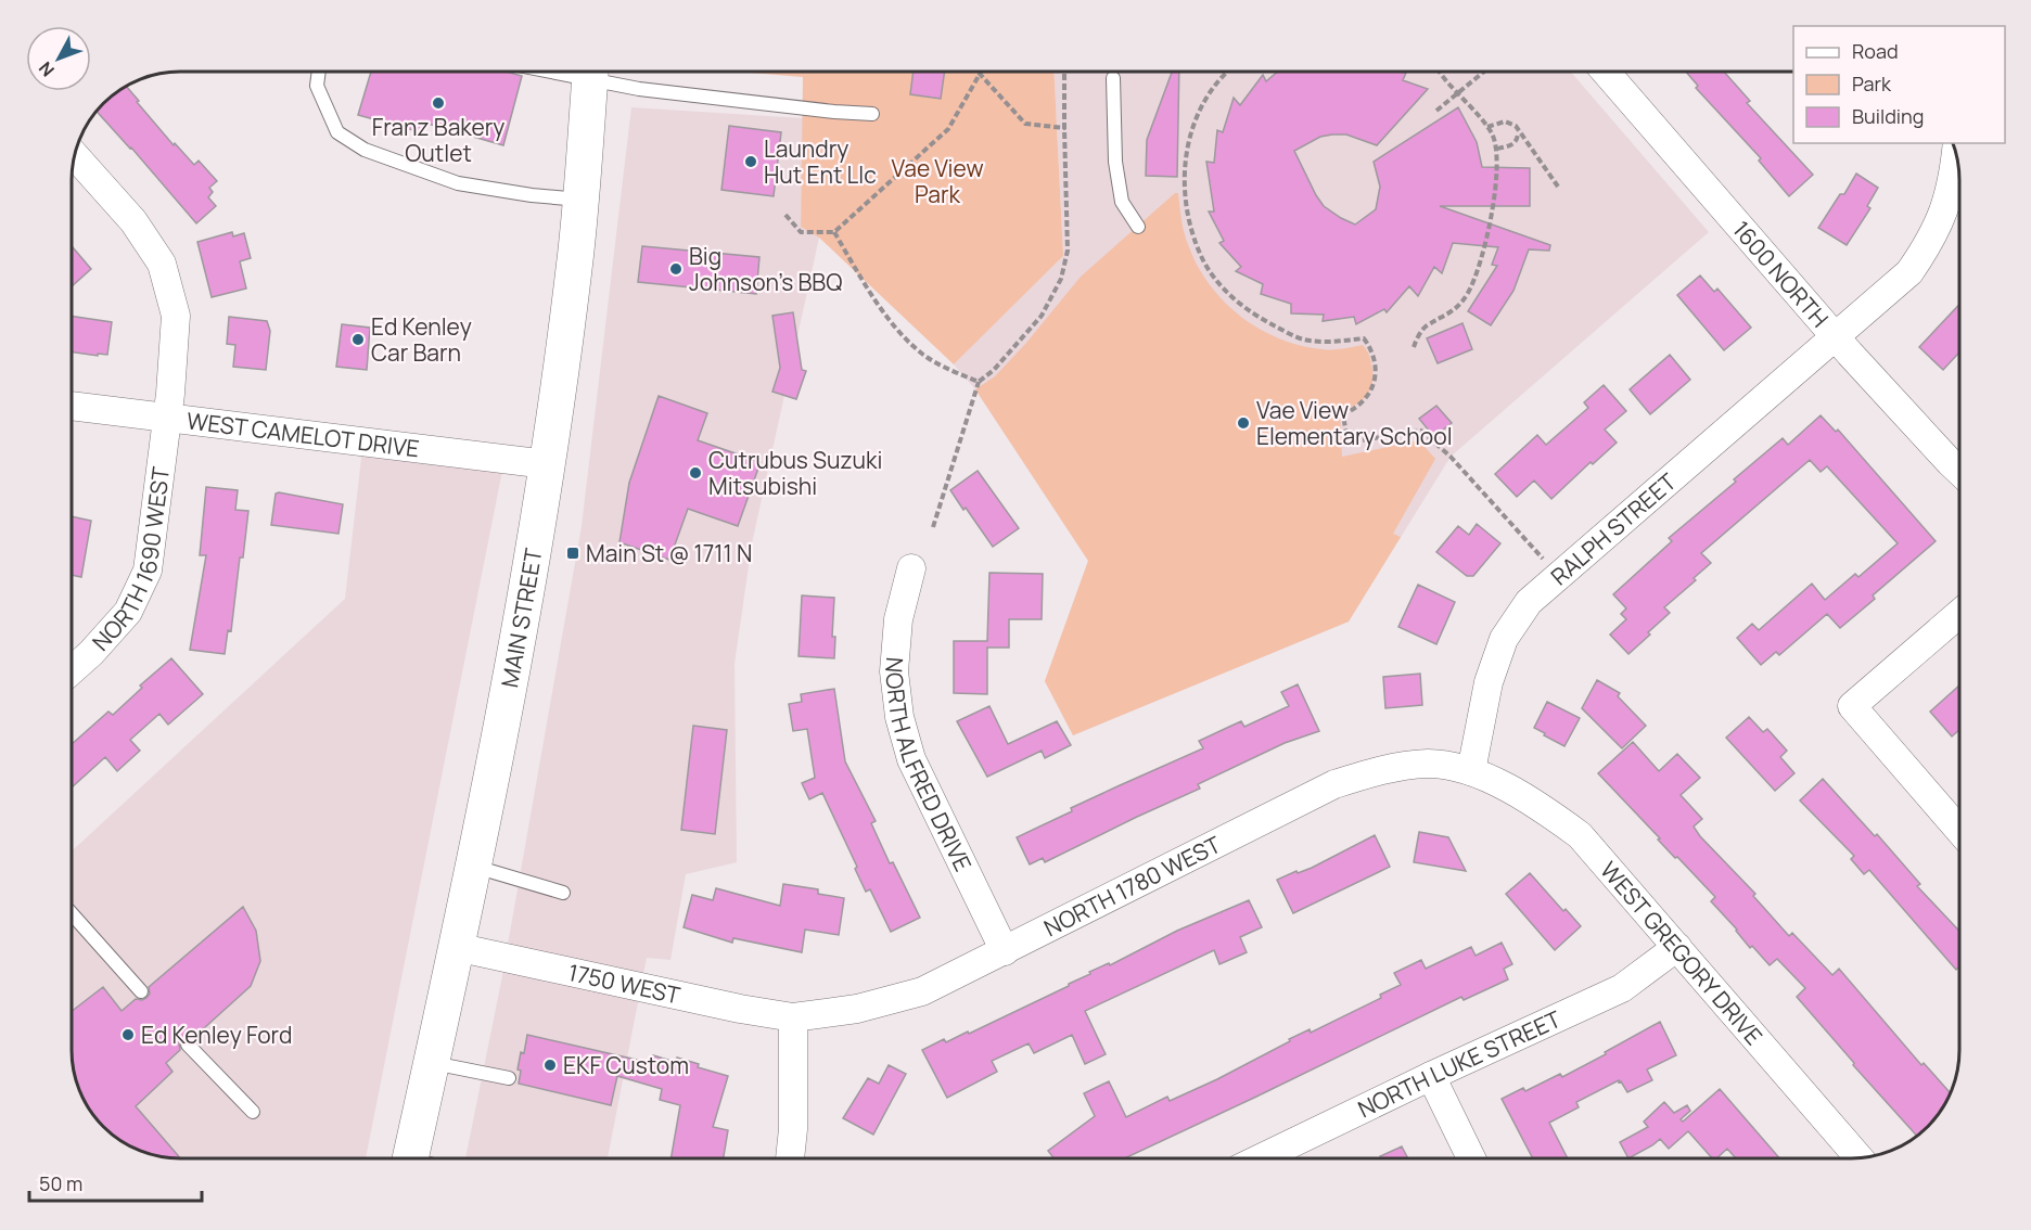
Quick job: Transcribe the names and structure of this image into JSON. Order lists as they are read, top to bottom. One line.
{"streets":{"main road":["MAIN STREET"],"street":["1600 NORTH","WEST CAMELOT DRIVE","RALPH STREET","NORTH 1690 WEST","NORTH ALFRED DRIVE","NORTH 1780 WEST","WEST GREGORY DRIVE","1750 WEST","NORTH LUKE STREET"]},"crossings":[["1600 NORTH","RALPH STREET"],["WEST CAMELOT DRIVE","NORTH 1690 WEST"],["WEST CAMELOT DRIVE","MAIN STREET"],["RALPH STREET","NORTH 1780 WEST"],["RALPH STREET","WEST GREGORY DRIVE"],["MAIN STREET","1750 WEST"],["NORTH ALFRED DRIVE","NORTH 1780 WEST"],["NORTH 1780 WEST","WEST GREGORY DRIVE"],["NORTH 1780 WEST","1750 WEST"],["WEST GREGORY DRIVE","NORTH LUKE STREET"]],"parks":["Vae View Park"],"places":{"other":["Franz Bakery Outlet","Laundry Hut Ent Llc","Big Johnson's BBQ","Ed Kenley Car Barn","Vae View Elementary School","Cutrubus Suzuki Mitsubishi","Ed Kenley Ford","EKF Custom"],"transit":["Main St @ 1711 N"]},"legend":["Road","Park","Building"],"scale_bar":"50 m","north":"bottom left"}
